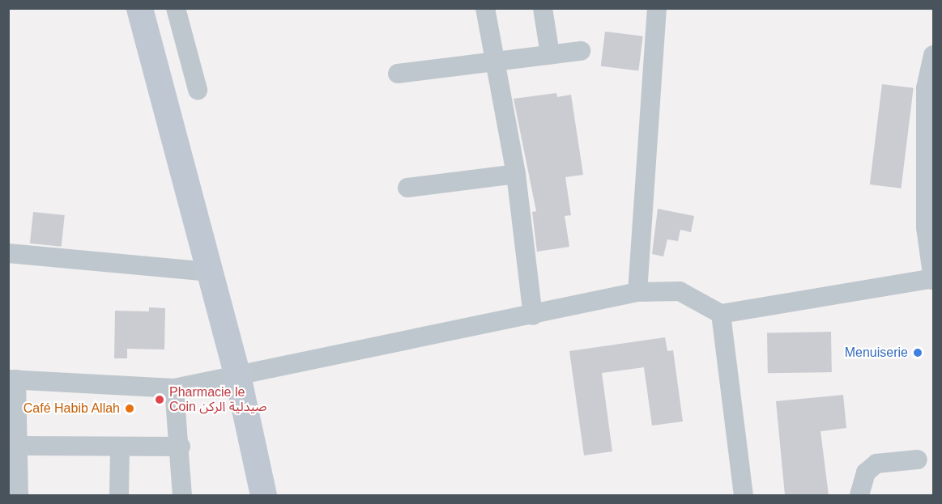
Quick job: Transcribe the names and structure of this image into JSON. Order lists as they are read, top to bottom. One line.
{"places":["Menuiserie","Pharmacie le Coin صيدلية الركن","Café Habib Allah"]}
